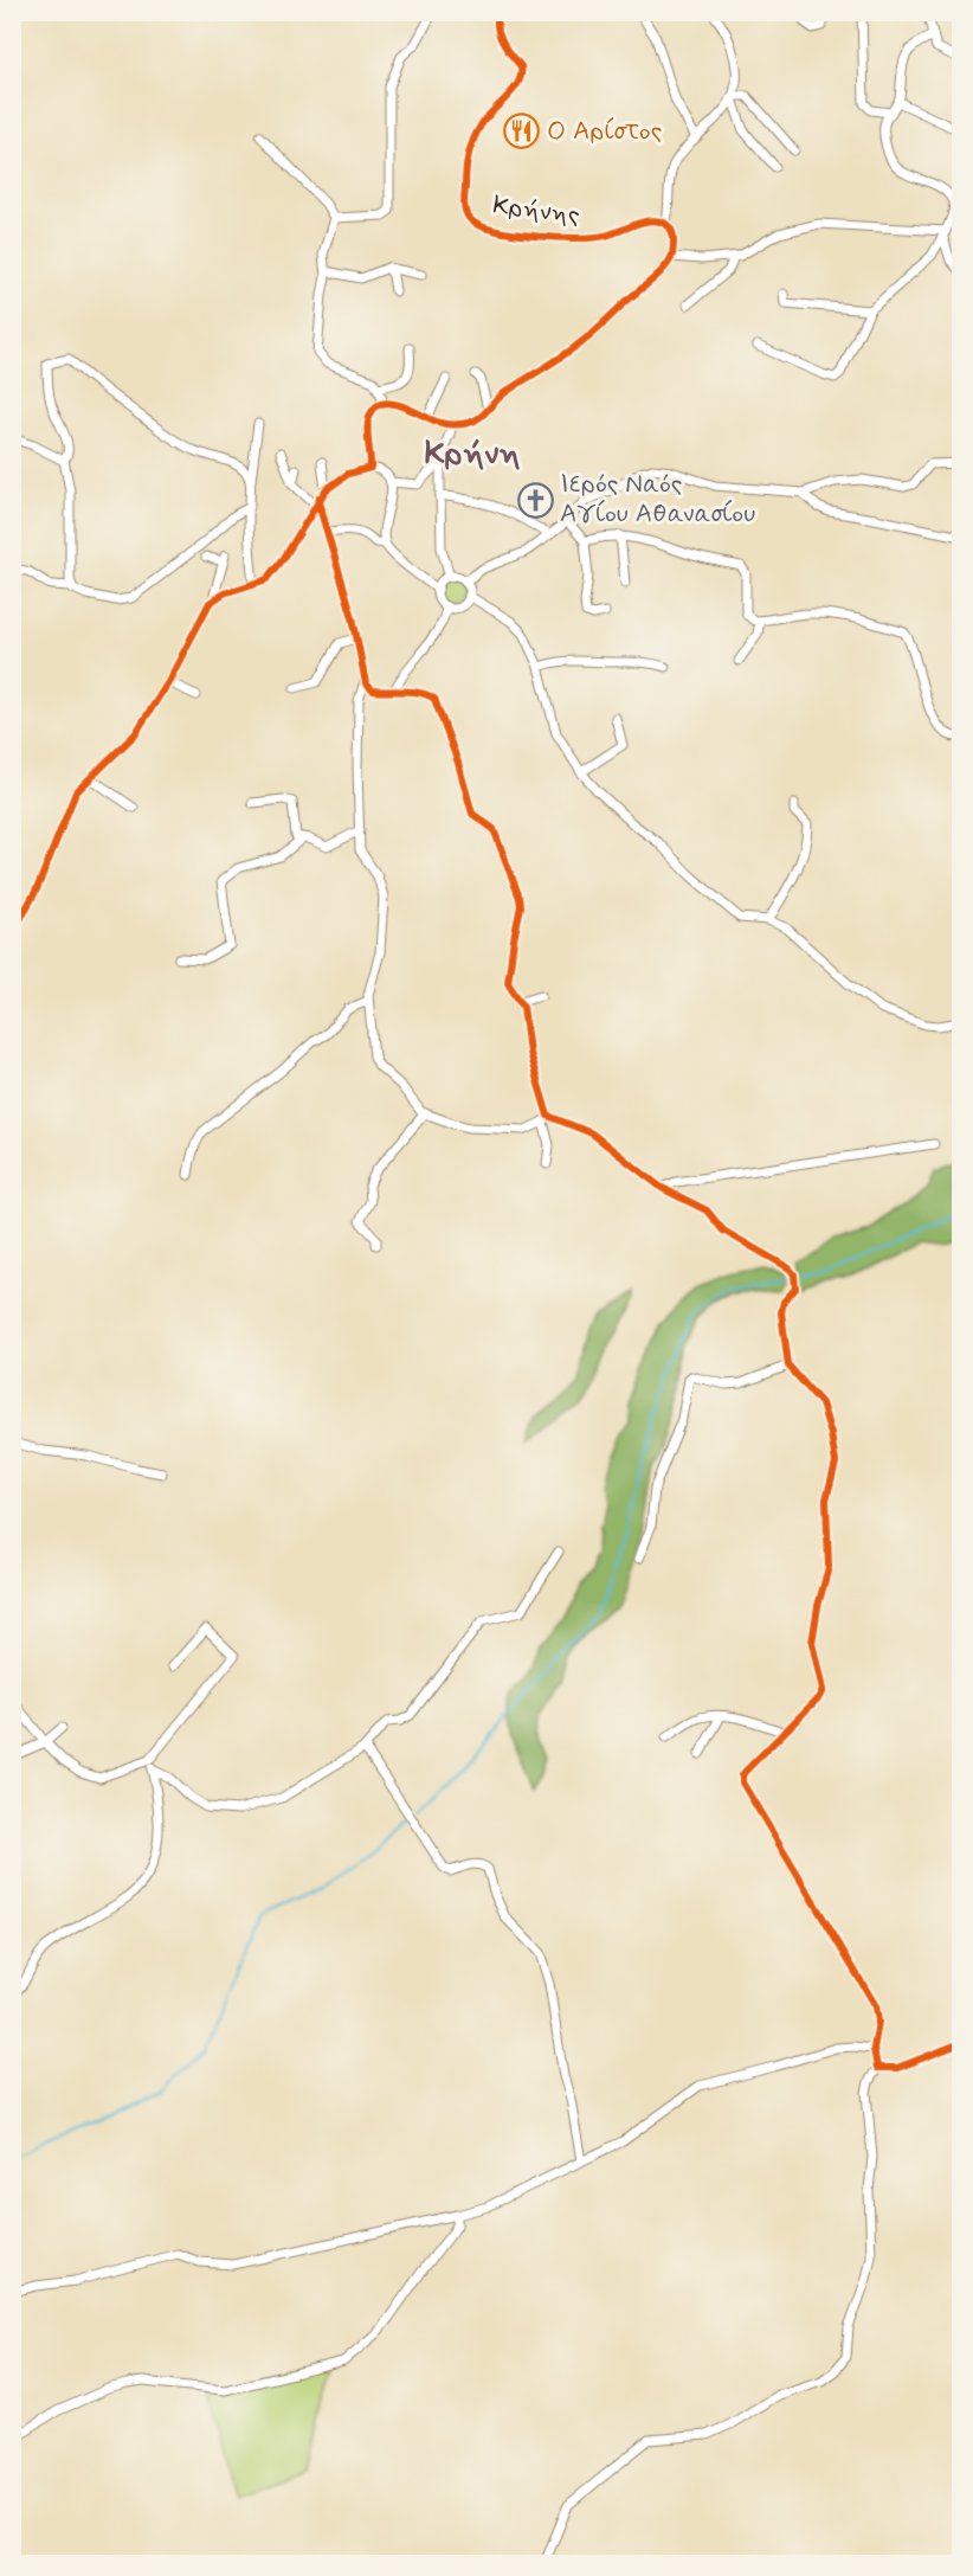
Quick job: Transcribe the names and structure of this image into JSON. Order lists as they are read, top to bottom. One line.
{"streets":{"street":["Κρήνης"]},"districts":["Κρήνη"],"places":{"restaurant":["Ο Αρίστος"],"church":["Ιερός Ναός Αγίου Αθανασίου"]}}
